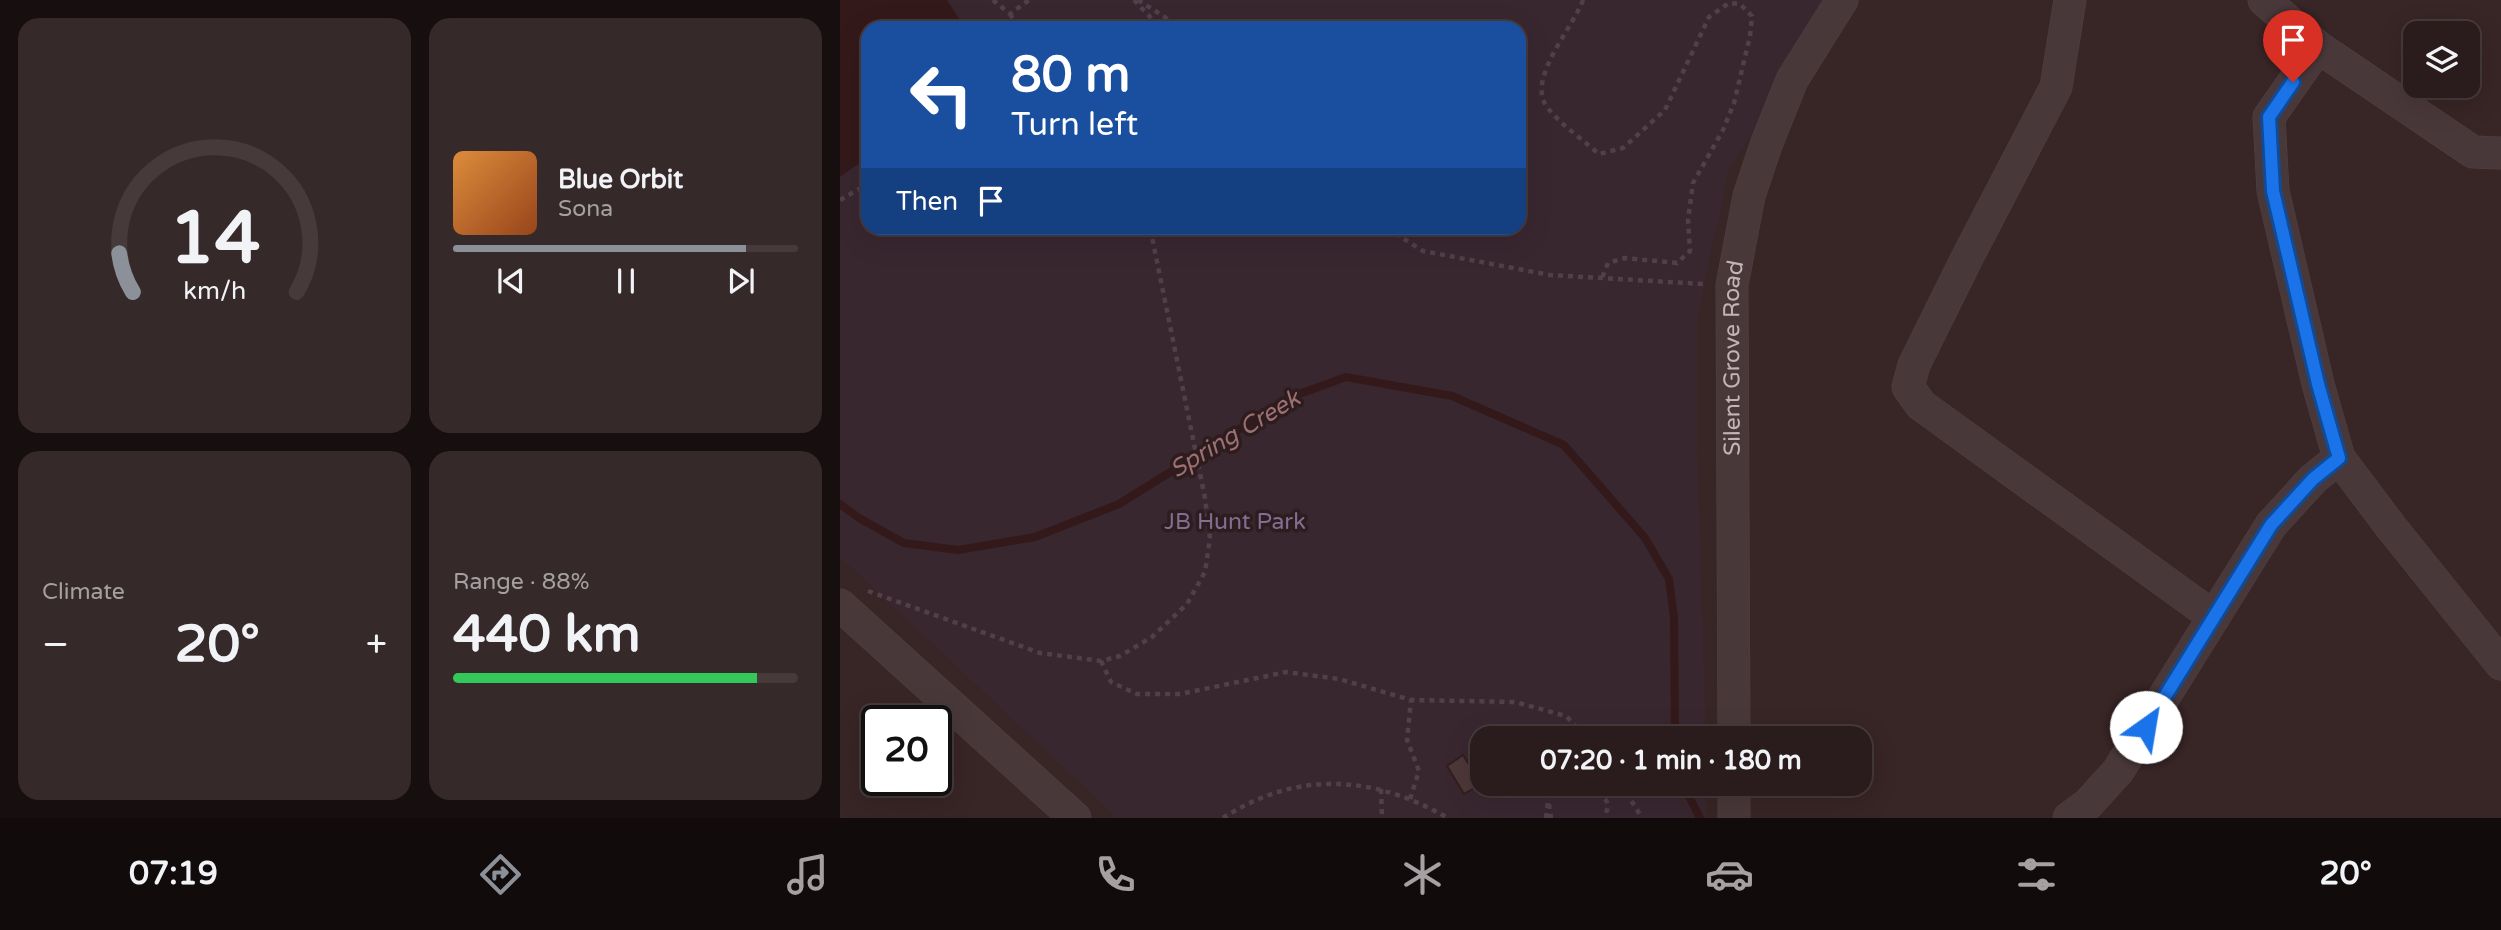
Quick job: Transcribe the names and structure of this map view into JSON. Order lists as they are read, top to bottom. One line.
{"streets":{"street":["Silent Grove Road"]},"water":["Spring Creek"],"parks":["JB Hunt Park"],"page":{"turn":["80 m","Turn left"],"song":["Blue Orbit","Sona"],"then":"Then","tile":["Climate",["Range · 88%","440 km"]],"heat":["−","20°","+"],"limit":"20","trip":"07:20 · 1 min · 180 m","tabs":["07:19","20°"],"gauge":["14","km/h"]}}
